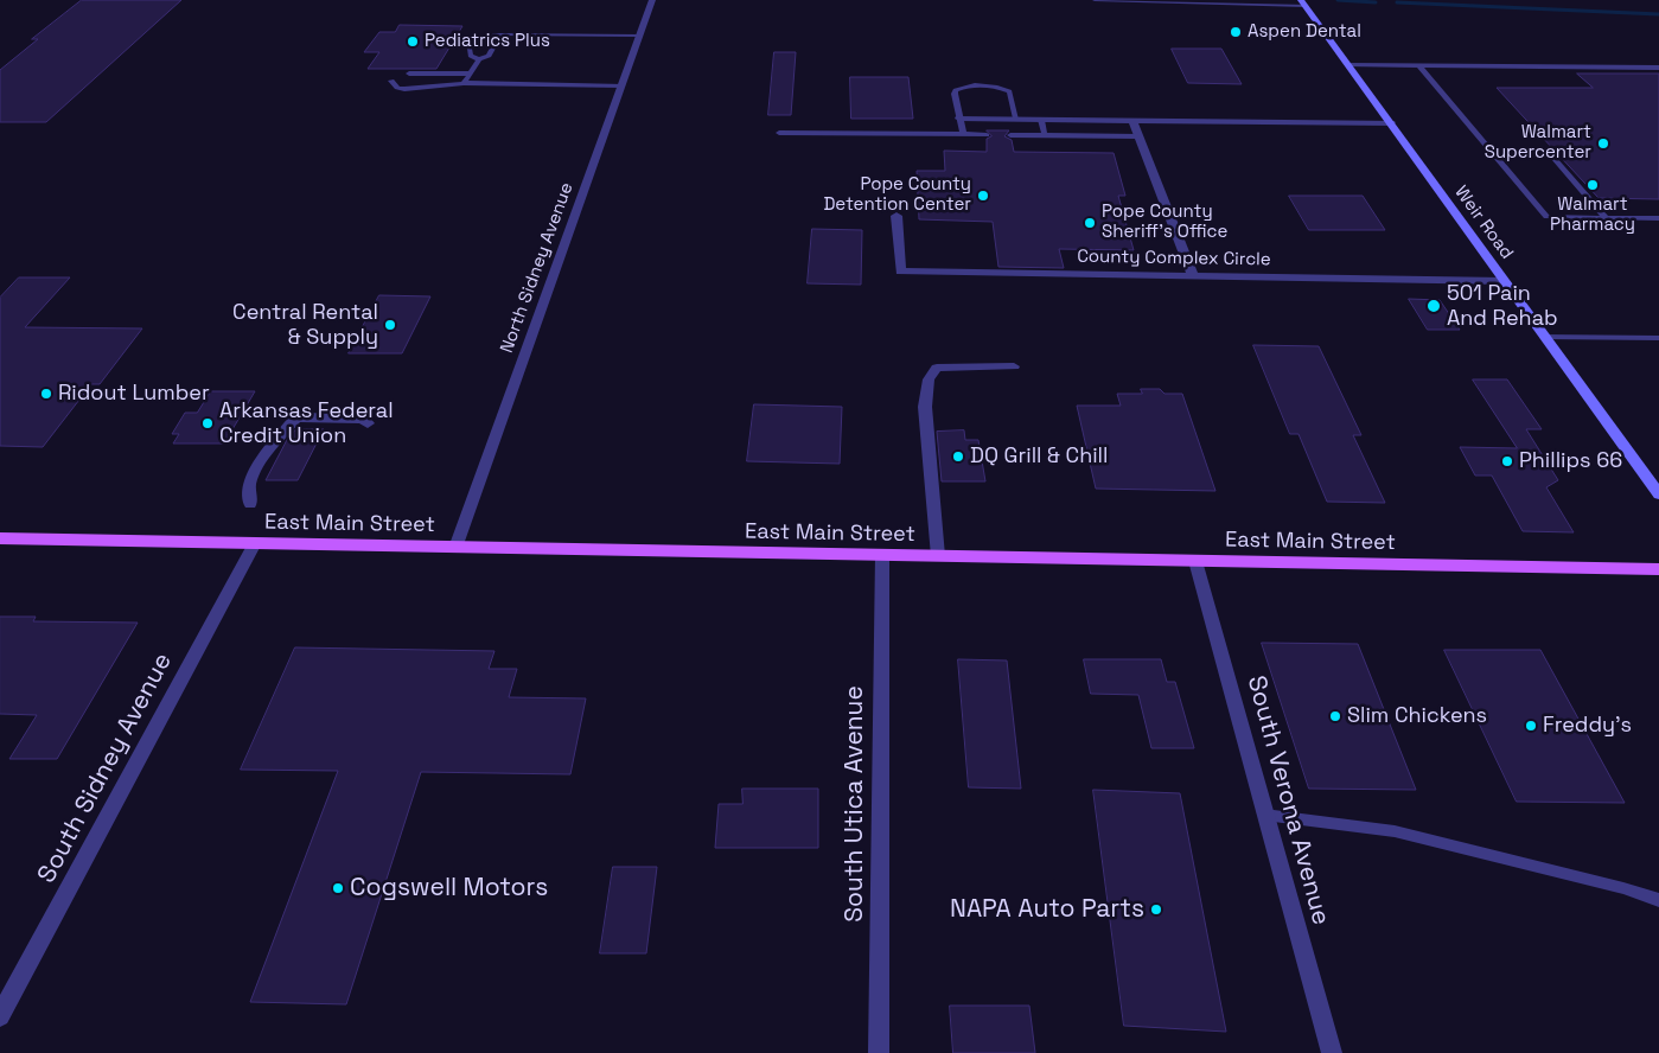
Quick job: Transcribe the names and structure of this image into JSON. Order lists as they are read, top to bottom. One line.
{"streets":{"main road":["Weir Road","East Main Street"],"street":["County Complex Circle","North Sidney Avenue","South Sidney Avenue","South Verona Avenue","South Utica Avenue"]},"crossings":[["Weir Road","County Complex Circle"],["North Sidney Avenue","East Main Street"],["East Main Street","South Sidney Avenue"],["East Main Street","South Verona Avenue"],["East Main Street","South Utica Avenue"]],"places":["Aspen Dental","Pediatrics Plus","Walmart Supercenter","Walmart Pharmacy","Pope County Detention Center","Pope County Sheriff's Office","501 Pain And Rehab","Central Rental & Supply","Ridout Lumber","Arkansas Federal Credit Union","DQ Grill & Chill","Phillips 66","Slim Chickens","Freddy's","Cogswell Motors","NAPA Auto Parts"]}
